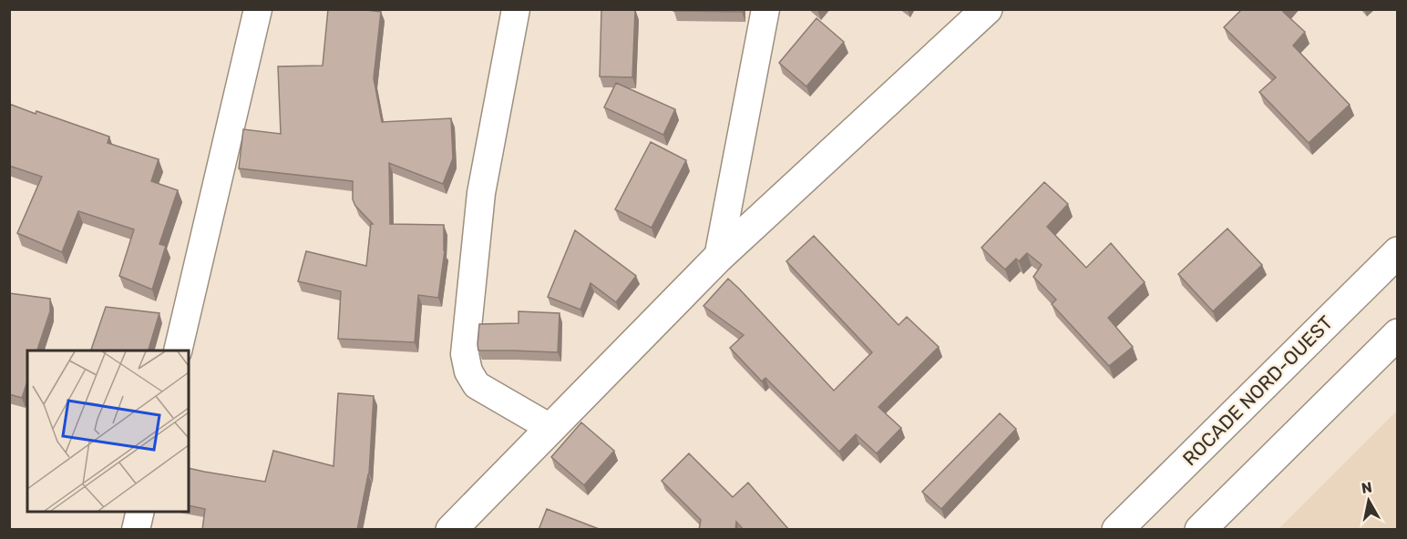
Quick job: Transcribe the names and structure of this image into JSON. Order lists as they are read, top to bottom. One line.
{"streets":{"street":["ROCADE NORD-OUEST"]},"north":"top"}
